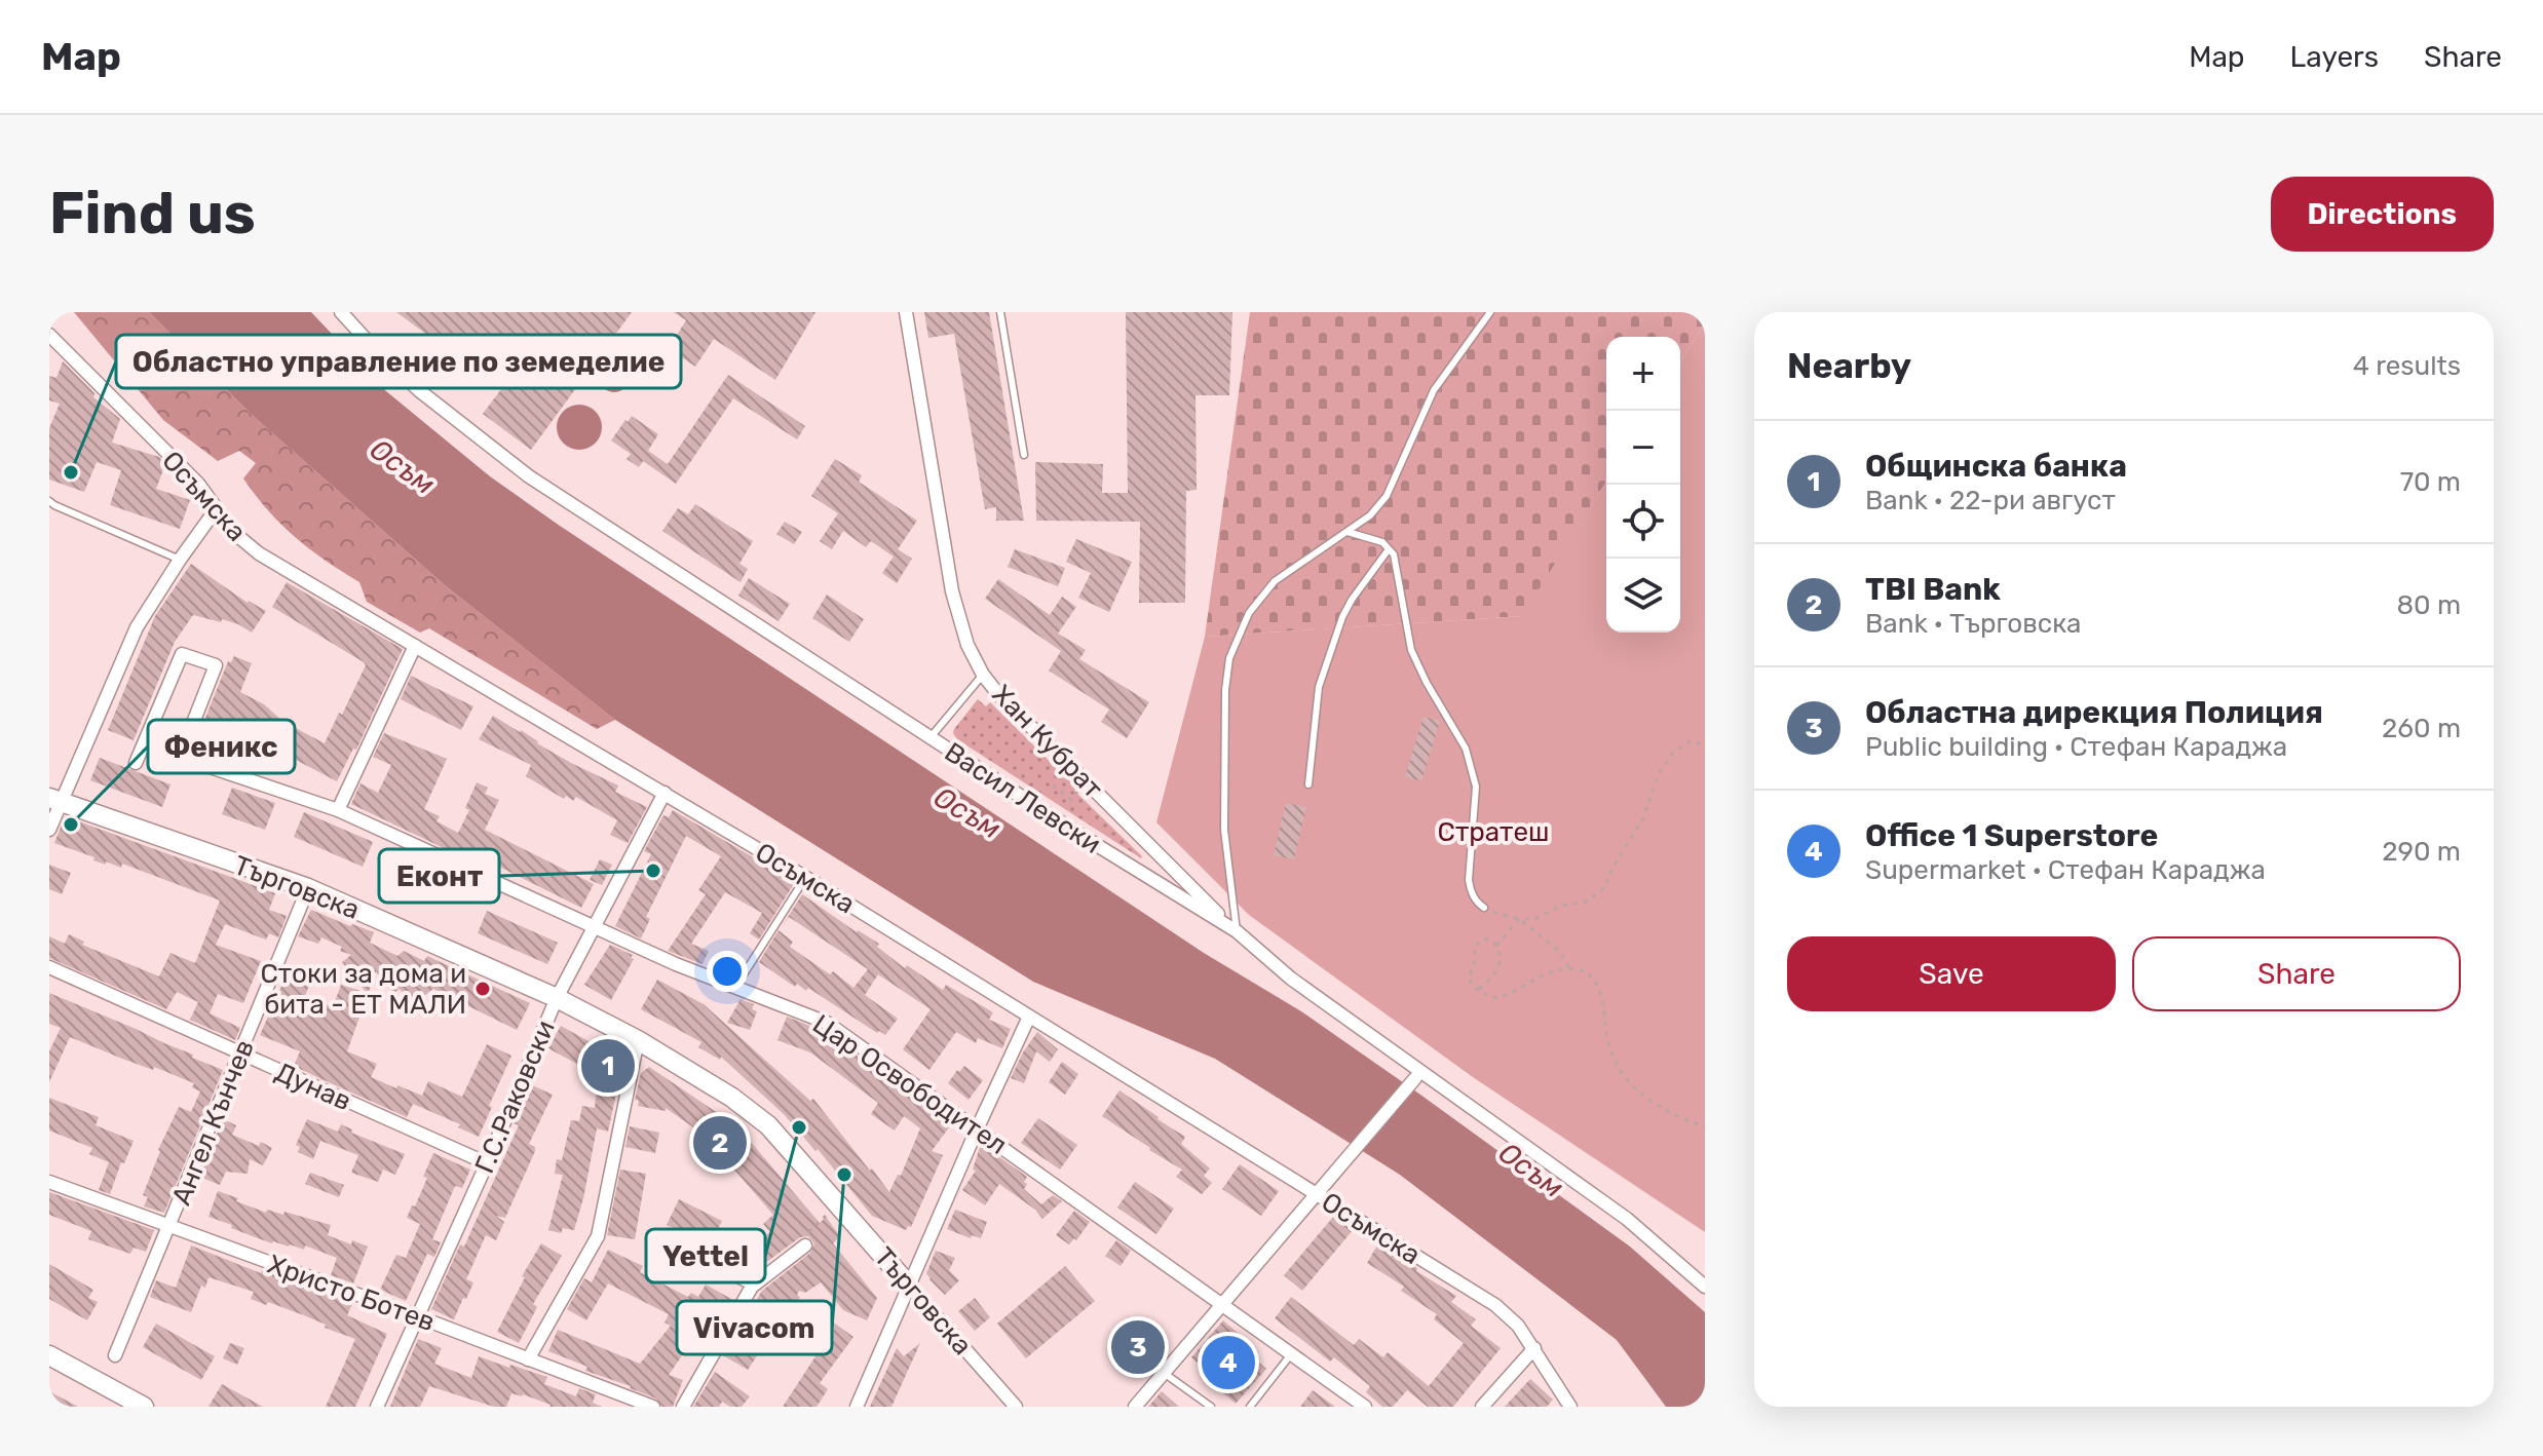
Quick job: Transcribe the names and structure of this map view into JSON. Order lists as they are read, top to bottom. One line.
{"streets":{"street":["Осъмска","Хан Кубрат","Васил Левски","Търговска","Цар Освободител","Дунав","Г.С.Раковски","Ангел Кънчев","Христо Ботев"]},"crossings":[["Осъмска","Г.С.Раковски"],["Хан Кубрат","Васил Левски"],["Търговска","Г.С.Раковски"],["Търговска","Ангел Кънчев"],["Цар Освободител","Г.С.Раковски"],["Дунав","Г.С.Раковски"],["Дунав","Ангел Кънчев"],["Г.С.Раковски","Христо Ботев"],["Ангел Кънчев","Христо Ботев"]],"water":["Осъм"],"parks":["Стратеш"],"places":["Областно управление по земеделие","Феникс","Еконт","Стоки за дома и бита - ЕТ МАЛИ","Yettel","Vivacom"],"page":{"header":"Map","nav":["Map","Layers","Share"],"buttons":["Directions",["Save","Share"]],"title":"Find us","heading":["Nearby","4 results"],"map_buttons":["+","−"],"list":[{"mark":"1","name":"Общинска банка","note":"Bank · 22-ри август","value":"70 m"},{"mark":"2","name":"TBI Bank","note":"Bank · Търговска","value":"80 m"},{"mark":"3","name":"Областна дирекция Полиция","note":"Public building · Стефан Караджа","value":"260 m"},{"mark":"4","name":"Office 1 Superstore","note":"Supermarket · Стефан Караджа","value":"290 m"}],"pins":["1","2","3","4"]}}
